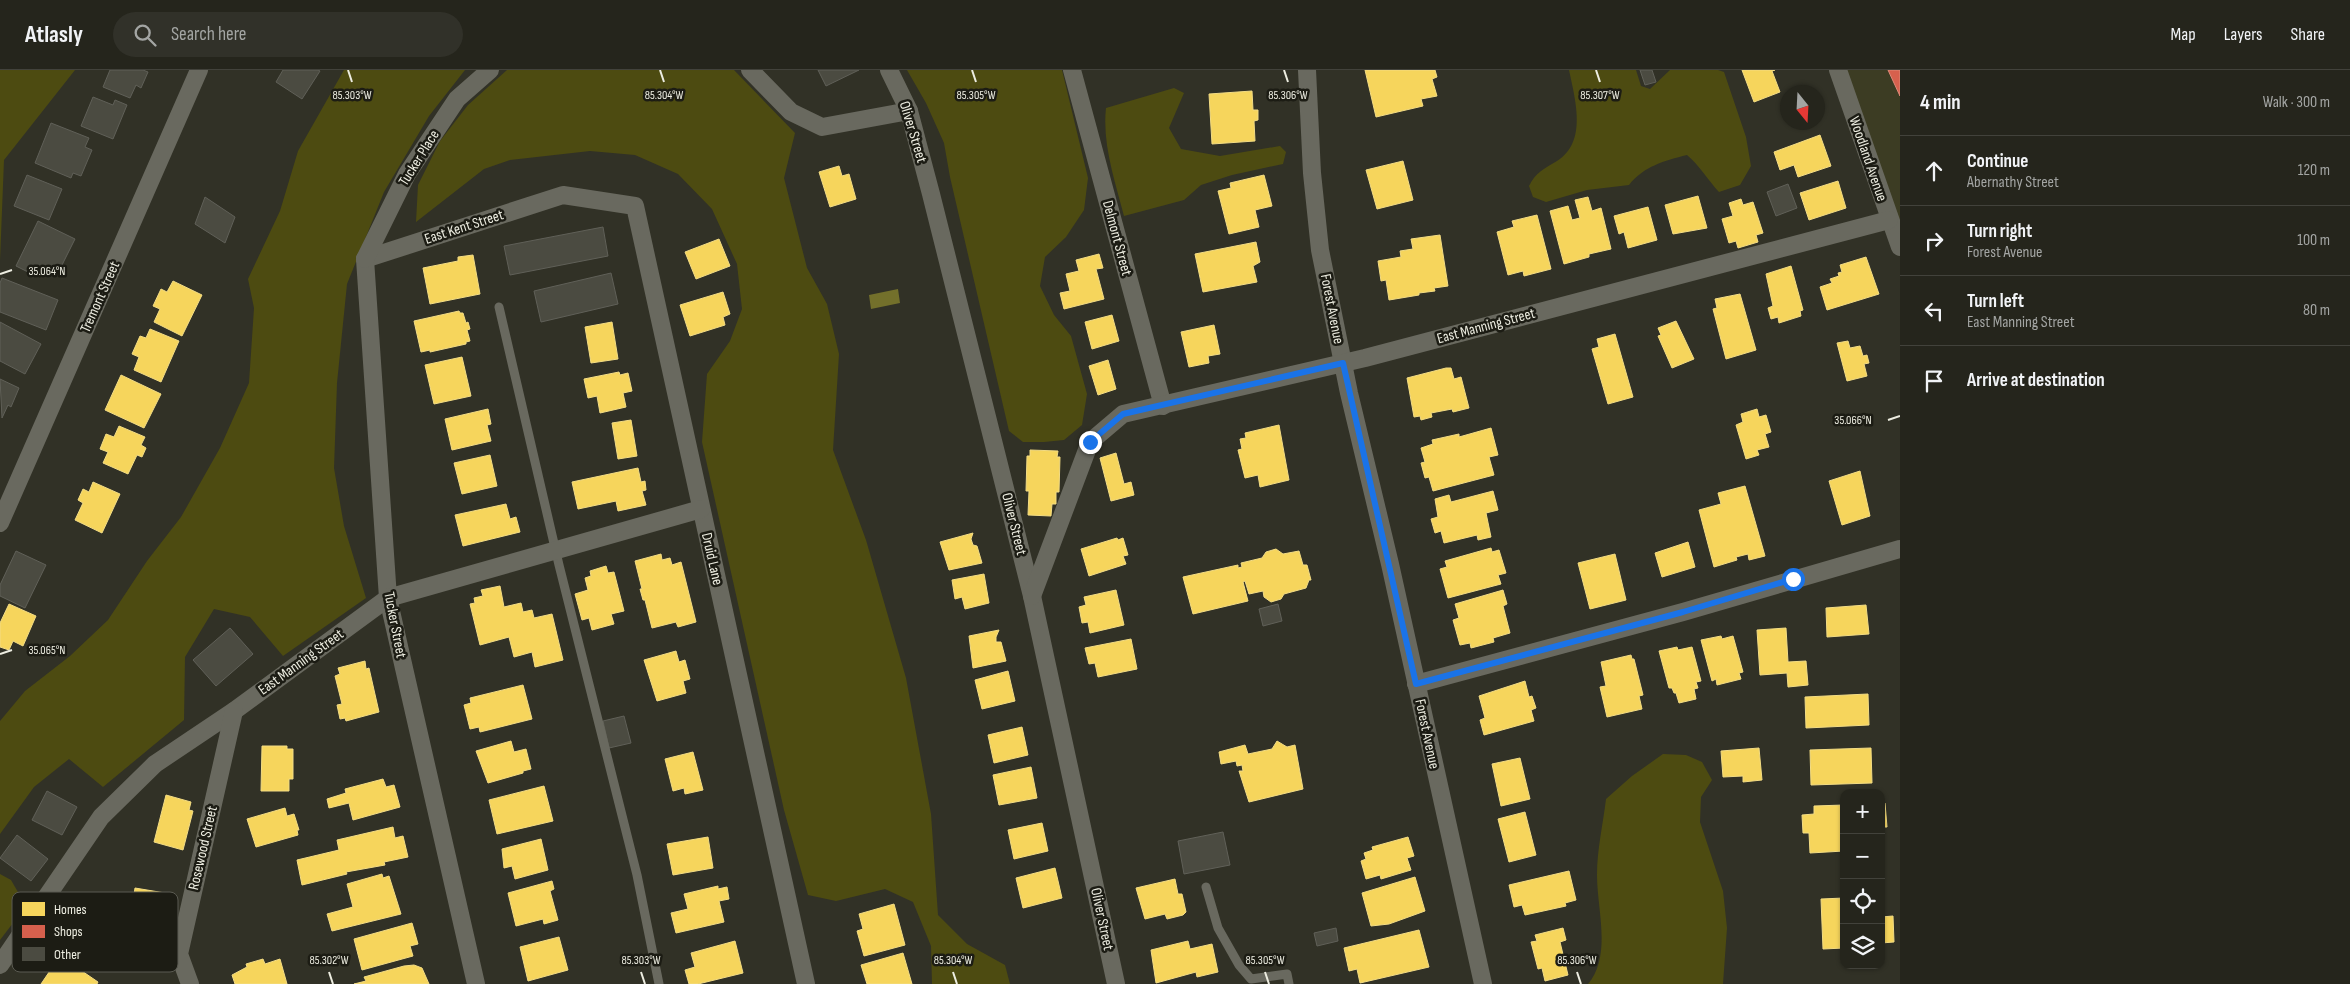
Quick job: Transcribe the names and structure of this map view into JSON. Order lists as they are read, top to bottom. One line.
{"streets":{"street":["Oliver Street","Tucker Place","Woodland Avenue","East Kent Street","Delmont Street","Tremont Street","Forest Avenue","East Manning Street","Druid Lane","Tucker Street","Rosewood Street"]},"crossings":[["Oliver Street","East Manning Street"],["Tucker Place","East Kent Street"],["Tucker Place","Tucker Street"],["Woodland Avenue","East Manning Street"],["East Kent Street","Druid Lane"],["East Kent Street","Tucker Street"],["Delmont Street","East Manning Street"],["Forest Avenue","East Manning Street"],["East Manning Street","Druid Lane"],["East Manning Street","Tucker Street"],["East Manning Street","Rosewood Street"]],"legend":["Homes","Shops","Other"],"north":"bottom","page":{"header":"Atlasly","search":"Search here","nav":["Map","Layers","Share"],"heading":["4 min","Walk · 300 m"],"list":[["Continue","Abernathy Street","120 m"],["Turn right","Forest Avenue","100 m"],["Turn left","East Manning Street","80 m"],"Arrive at destination"],"map_buttons":["+","−"]},"coordinates":["85.303°W","85.304°W","85.305°W","85.306°W","85.307°W","35.064°N","35.066°N","35.065°N","85.302°W"]}
